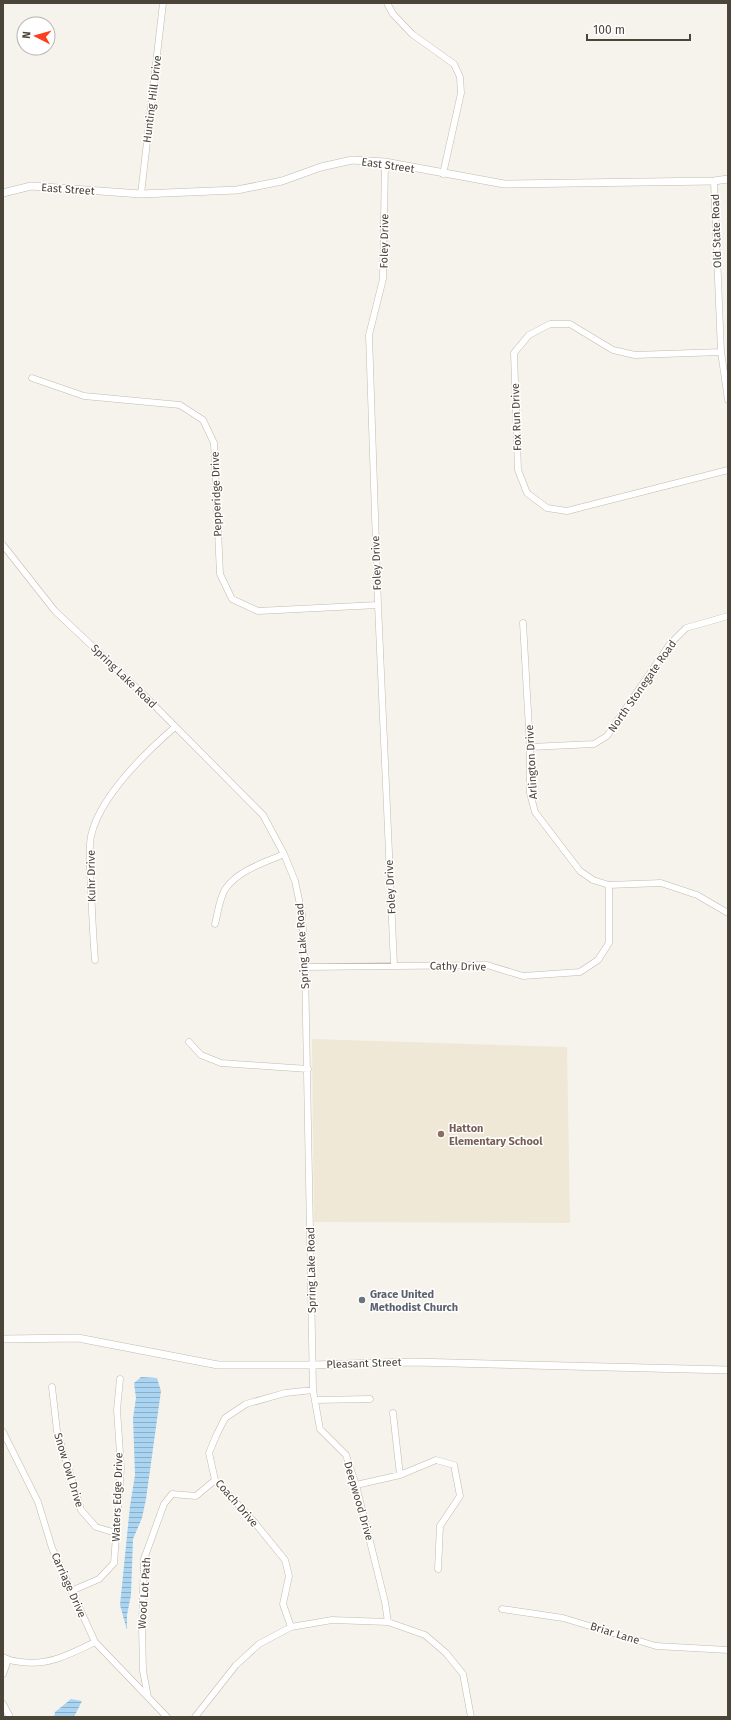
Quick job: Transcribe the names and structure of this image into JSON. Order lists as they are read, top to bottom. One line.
{"streets":{"street":["Hunting Hill Drive","East Street","Old State Road","Foley Drive","Fox Run Drive","Pepperidge Drive","Spring Lake Road","North Stonegate Road","Arlington Drive","Kuhr Drive","Cathy Drive","Pleasant Street","Snow Owl Drive","Waters Edge Drive","Deepwood Drive","Coach Drive","Carriage Drive","Wood Lot Path","Briar Lane"]},"crossings":[["Hunting Hill Drive","East Street"],["East Street","Old State Road"],["East Street","Foley Drive"],["Old State Road","Fox Run Drive"],["Foley Drive","Pepperidge Drive"],["Foley Drive","Cathy Drive"],["Spring Lake Road","Kuhr Drive"],["Spring Lake Road","Cathy Drive"],["Spring Lake Road","Pleasant Street"],["Spring Lake Road","Deepwood Drive"],["North Stonegate Road","Arlington Drive"],["Arlington Drive","Cathy Drive"],["Pleasant Street","Deepwood Drive"],["Snow Owl Drive","Waters Edge Drive"],["Waters Edge Drive","Carriage Drive"],["Deepwood Drive","Coach Drive"],["Coach Drive","Wood Lot Path"],["Carriage Drive","Wood Lot Path"]],"places":["Hatton Elementary School","Grace United Methodist Church"],"scale_bar":"100 m","north":"left"}
